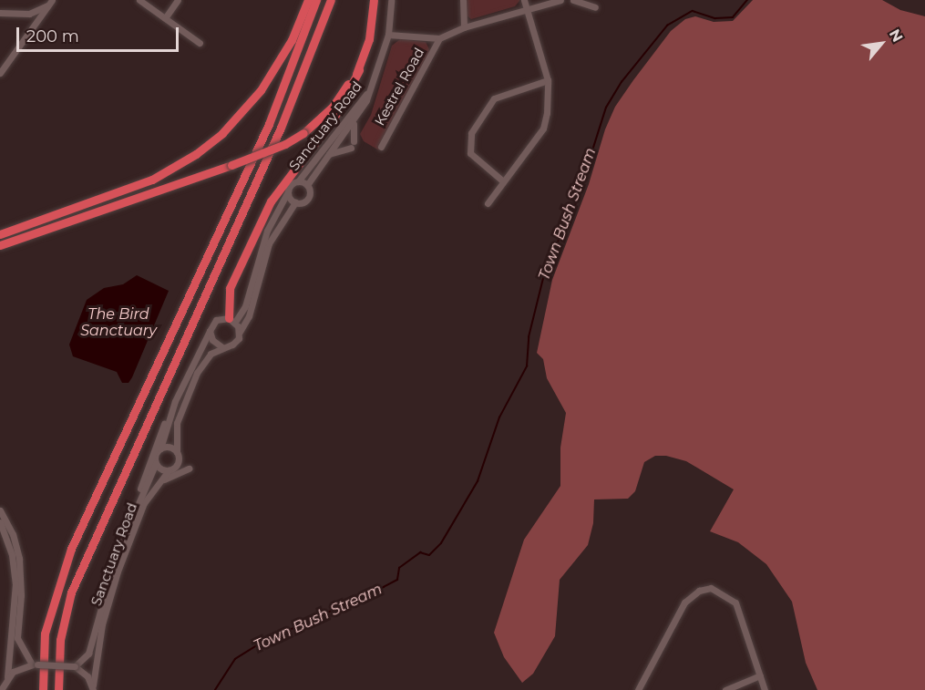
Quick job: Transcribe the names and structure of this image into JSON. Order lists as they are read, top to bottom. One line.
{"streets":{"street":["Kestrel Road","Sanctuary Road"]},"water":["Town Bush Stream","The Bird Sanctuary"],"scale_bar":"200 m","north":"top right"}
